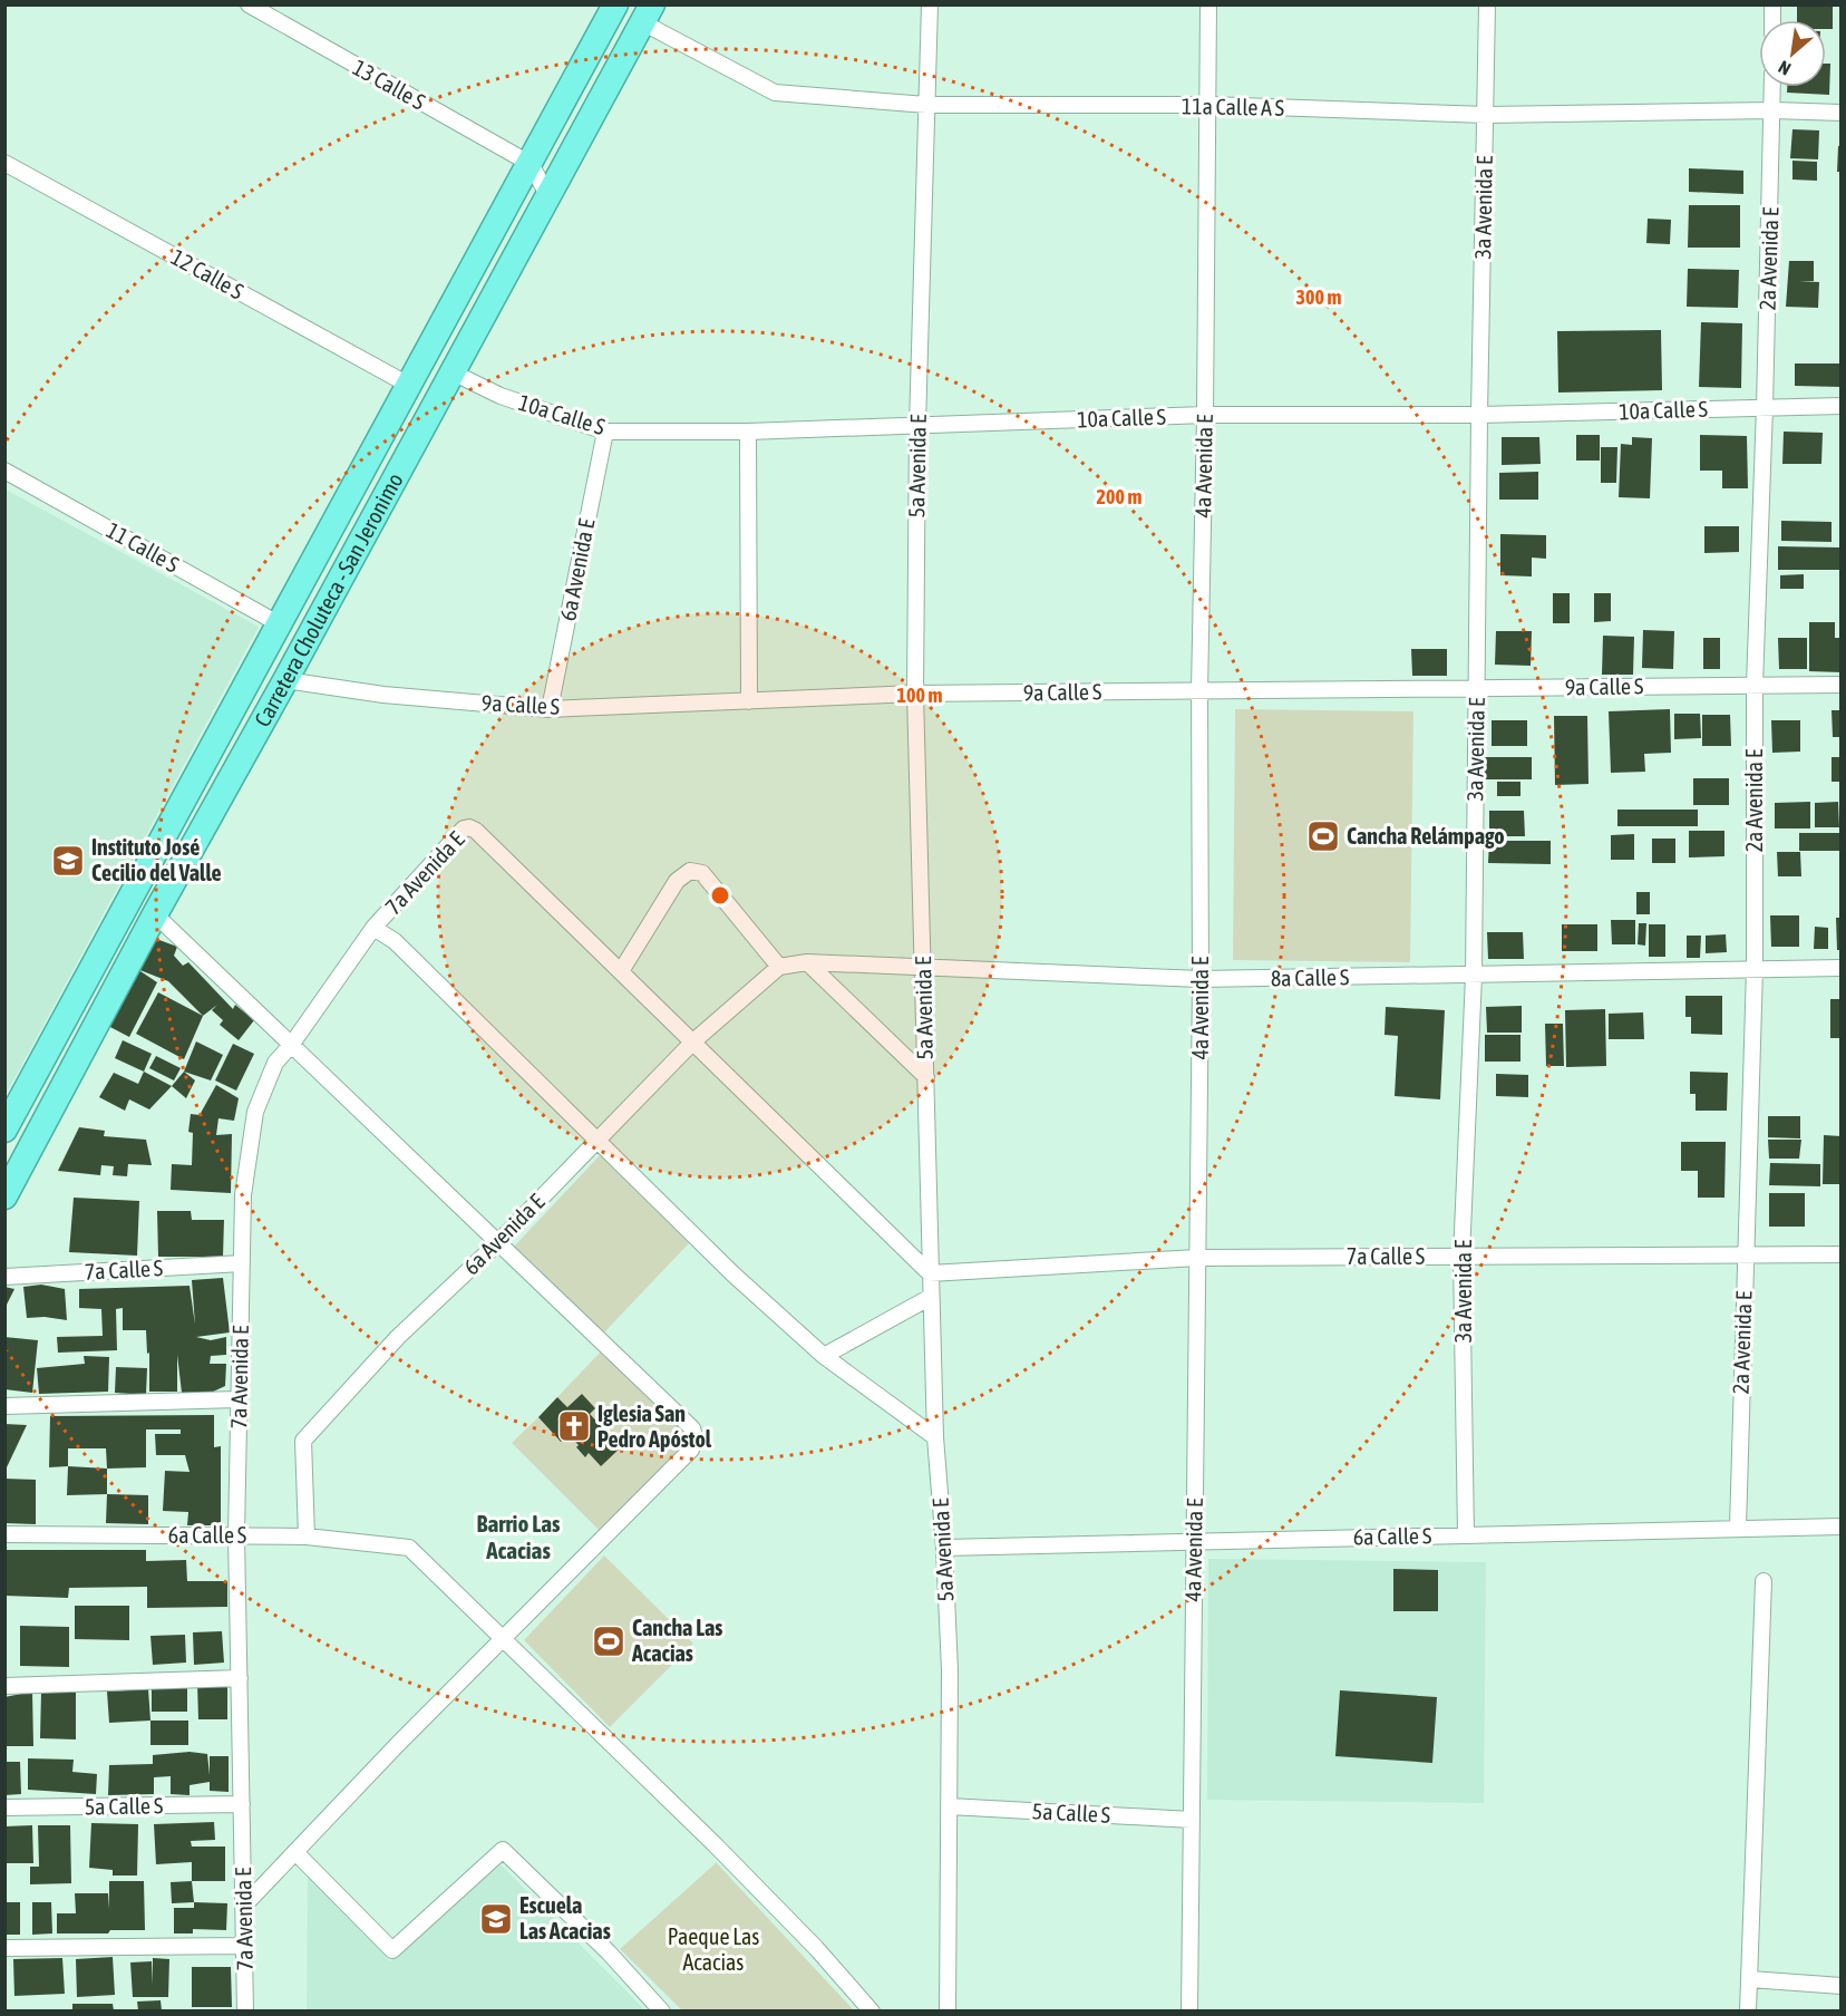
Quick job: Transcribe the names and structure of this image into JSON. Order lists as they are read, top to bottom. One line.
{"streets":{"highway":["Carretera Choluteca - San Jeronimo"],"street":["13 Calle S","11a Calle A S","3a Avenida E","2a Avenida E","12 Calle S","10a Calle S","5a Avenida E","4a Avenida E","11 Calle S","6a Avenida E","9a Calle S","7a Avenida E","8a Calle S","7a Calle S","6a Calle S","5a Calle S"]},"crossings":[["13 Calle S","Carretera Choluteca - San Jeronimo"],["11a Calle A S","3a Avenida E"],["11a Calle A S","2a Avenida E"],["11a Calle A S","5a Avenida E"],["11a Calle A S","4a Avenida E"],["11a Calle A S","Carretera Choluteca - San Jeronimo"],["3a Avenida E","10a Calle S"],["3a Avenida E","9a Calle S"],["3a Avenida E","8a Calle S"],["3a Avenida E","7a Calle S"],["3a Avenida E","6a Calle S"],["2a Avenida E","10a Calle S"],["2a Avenida E","9a Calle S"],["2a Avenida E","8a Calle S"],["2a Avenida E","7a Calle S"],["2a Avenida E","6a Calle S"],["12 Calle S","Carretera Choluteca - San Jeronimo"],["10a Calle S","5a Avenida E"],["10a Calle S","4a Avenida E"],["10a Calle S","6a Avenida E"],["10a Calle S","Carretera Choluteca - San Jeronimo"],["5a Avenida E","9a Calle S"],["5a Avenida E","8a Calle S"],["5a Avenida E","7a Calle S"],["5a Avenida E","6a Calle S"],["5a Avenida E","5a Calle S"],["4a Avenida E","9a Calle S"],["4a Avenida E","8a Calle S"],["4a Avenida E","7a Calle S"],["4a Avenida E","6a Calle S"],["4a Avenida E","5a Calle S"],["11 Calle S","Carretera Choluteca - San Jeronimo"],["6a Avenida E","9a Calle S"],["6a Avenida E","8a Calle S"],["6a Avenida E","6a Calle S"],["Carretera Choluteca - San Jeronimo","9a Calle S"],["7a Avenida E","7a Calle S"],["7a Avenida E","6a Calle S"],["7a Avenida E","5a Calle S"]],"districts":["Barrio Las Acacias"],"parks":["Paeque Las Acacias"],"places":{"sports":["Cancha Relámpago","Cancha Las Acacias"],"school or university":["Instituto José Cecilio del Valle","Escuela Las Acacias"],"church":["Iglesia San Pedro Apóstol"]},"north":"bottom left","rings":["300 m","200 m","100 m"]}
